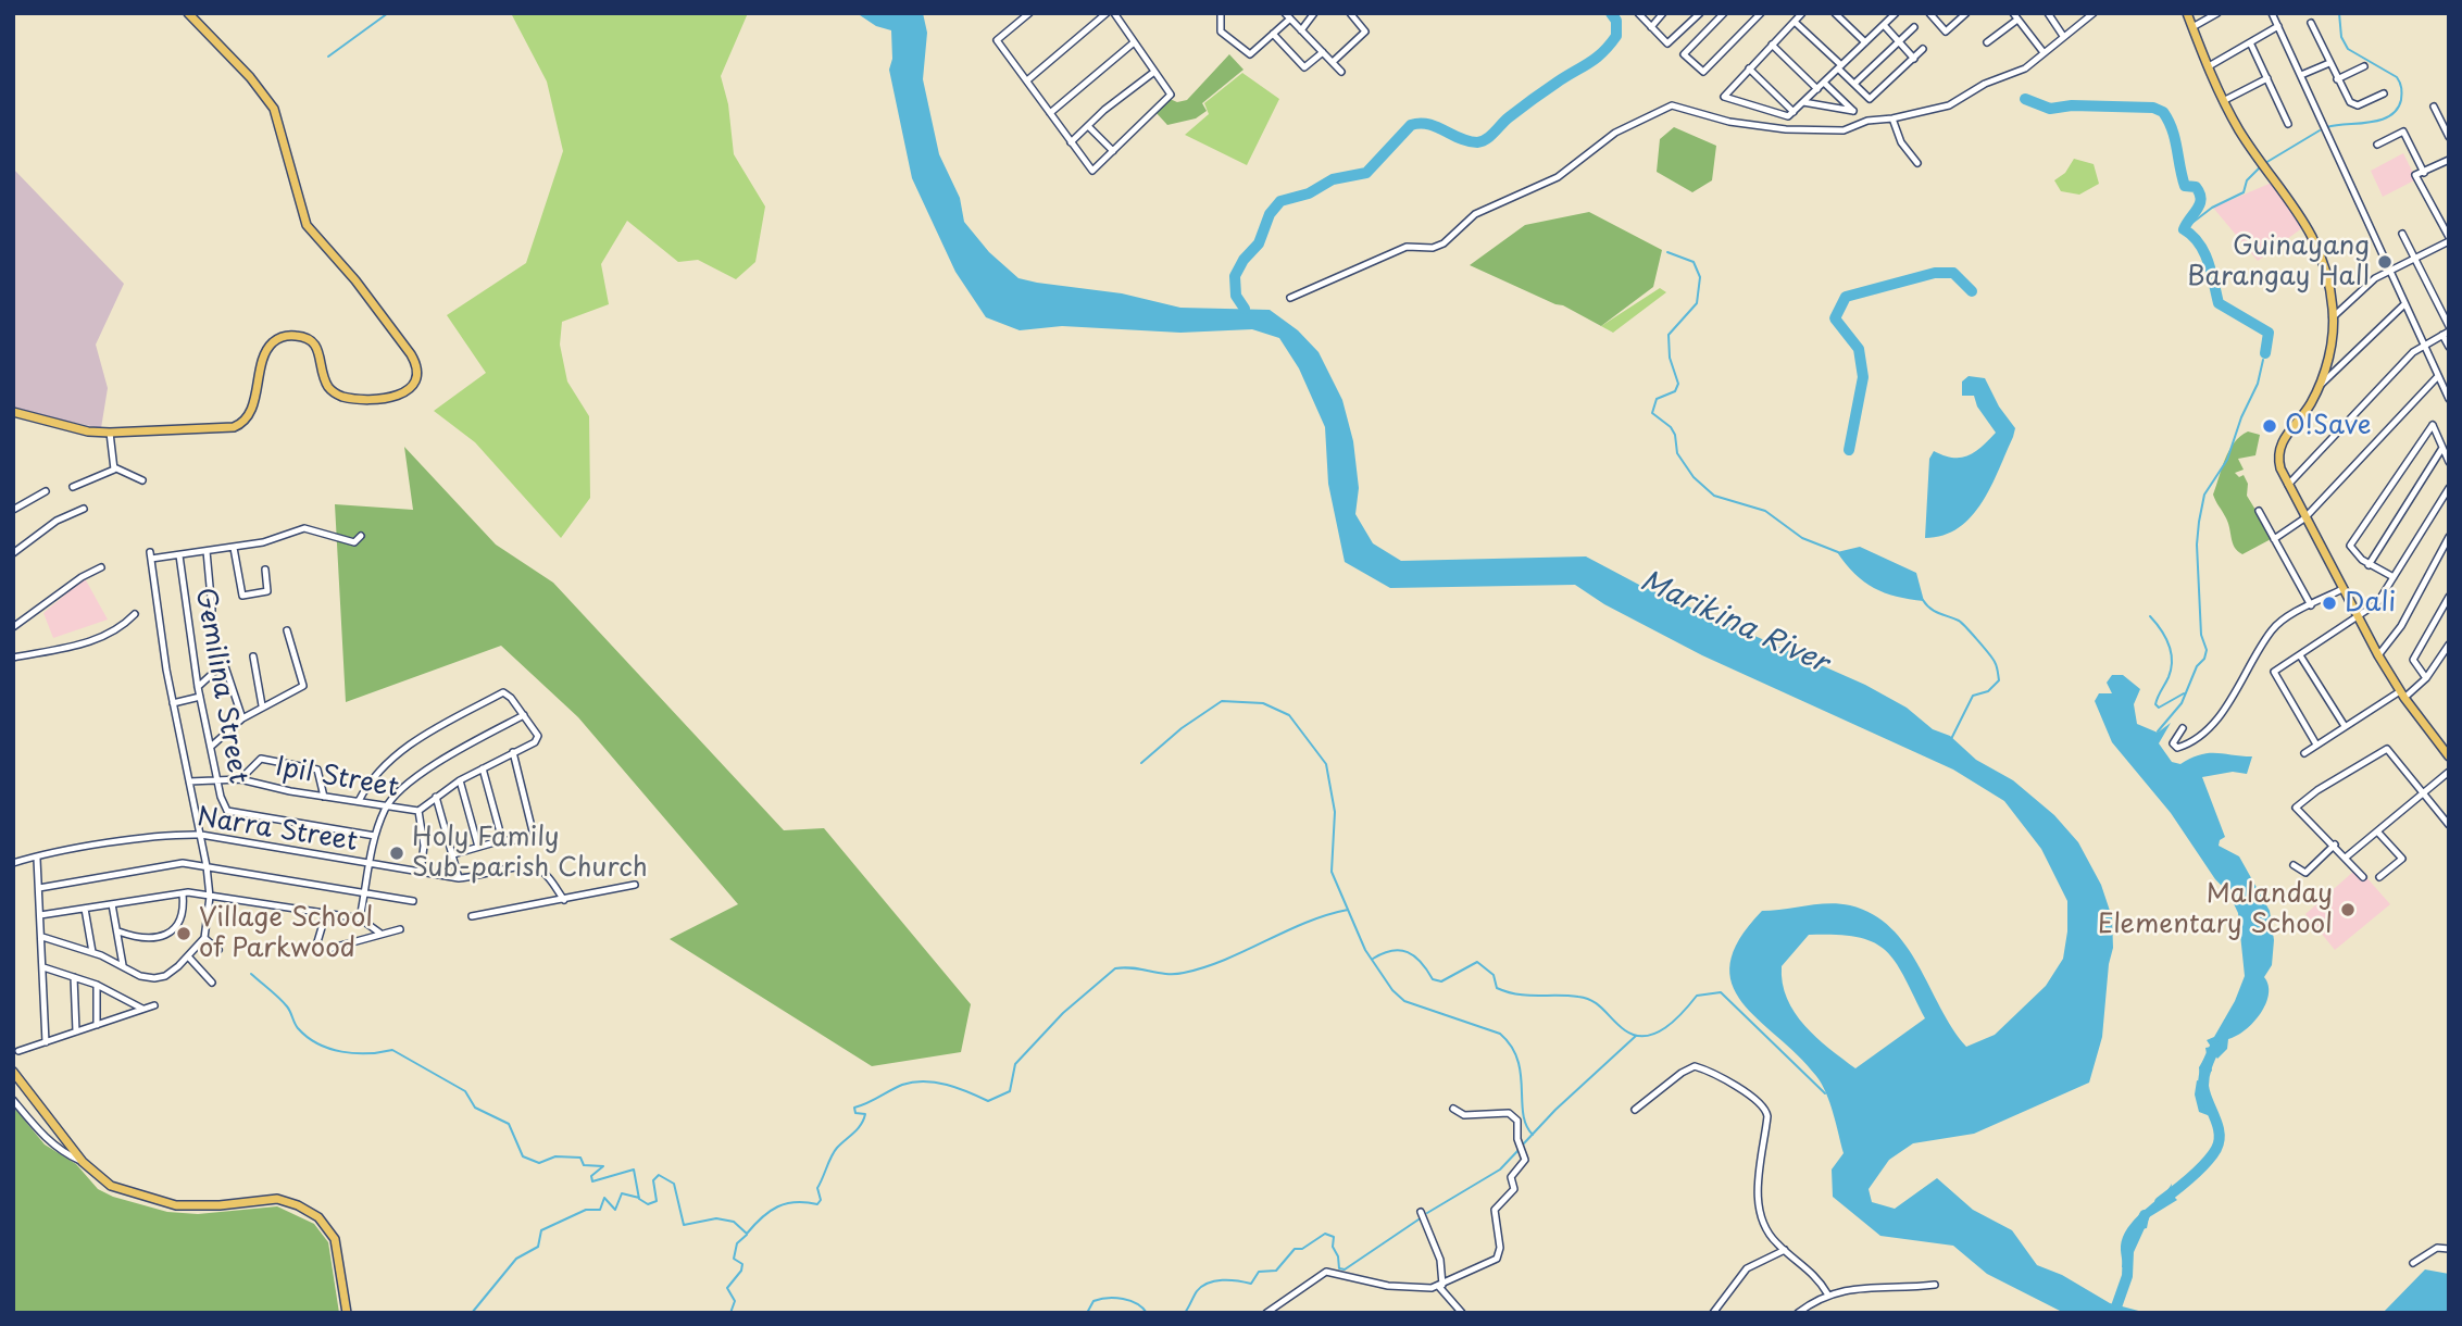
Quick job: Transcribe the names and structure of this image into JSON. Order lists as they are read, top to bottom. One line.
{"streets":{"street":["Gemilina Street","Ipil Street","Narra Street"]},"crossings":[["Gemilina Street","Ipil Street"]],"water":["Marikina River"],"places":["Guinayang Barangay Hall","O!Save","Dali","Holy Family Sub-parish Church","Malanday Elementary School","Village School of Parkwood"]}
